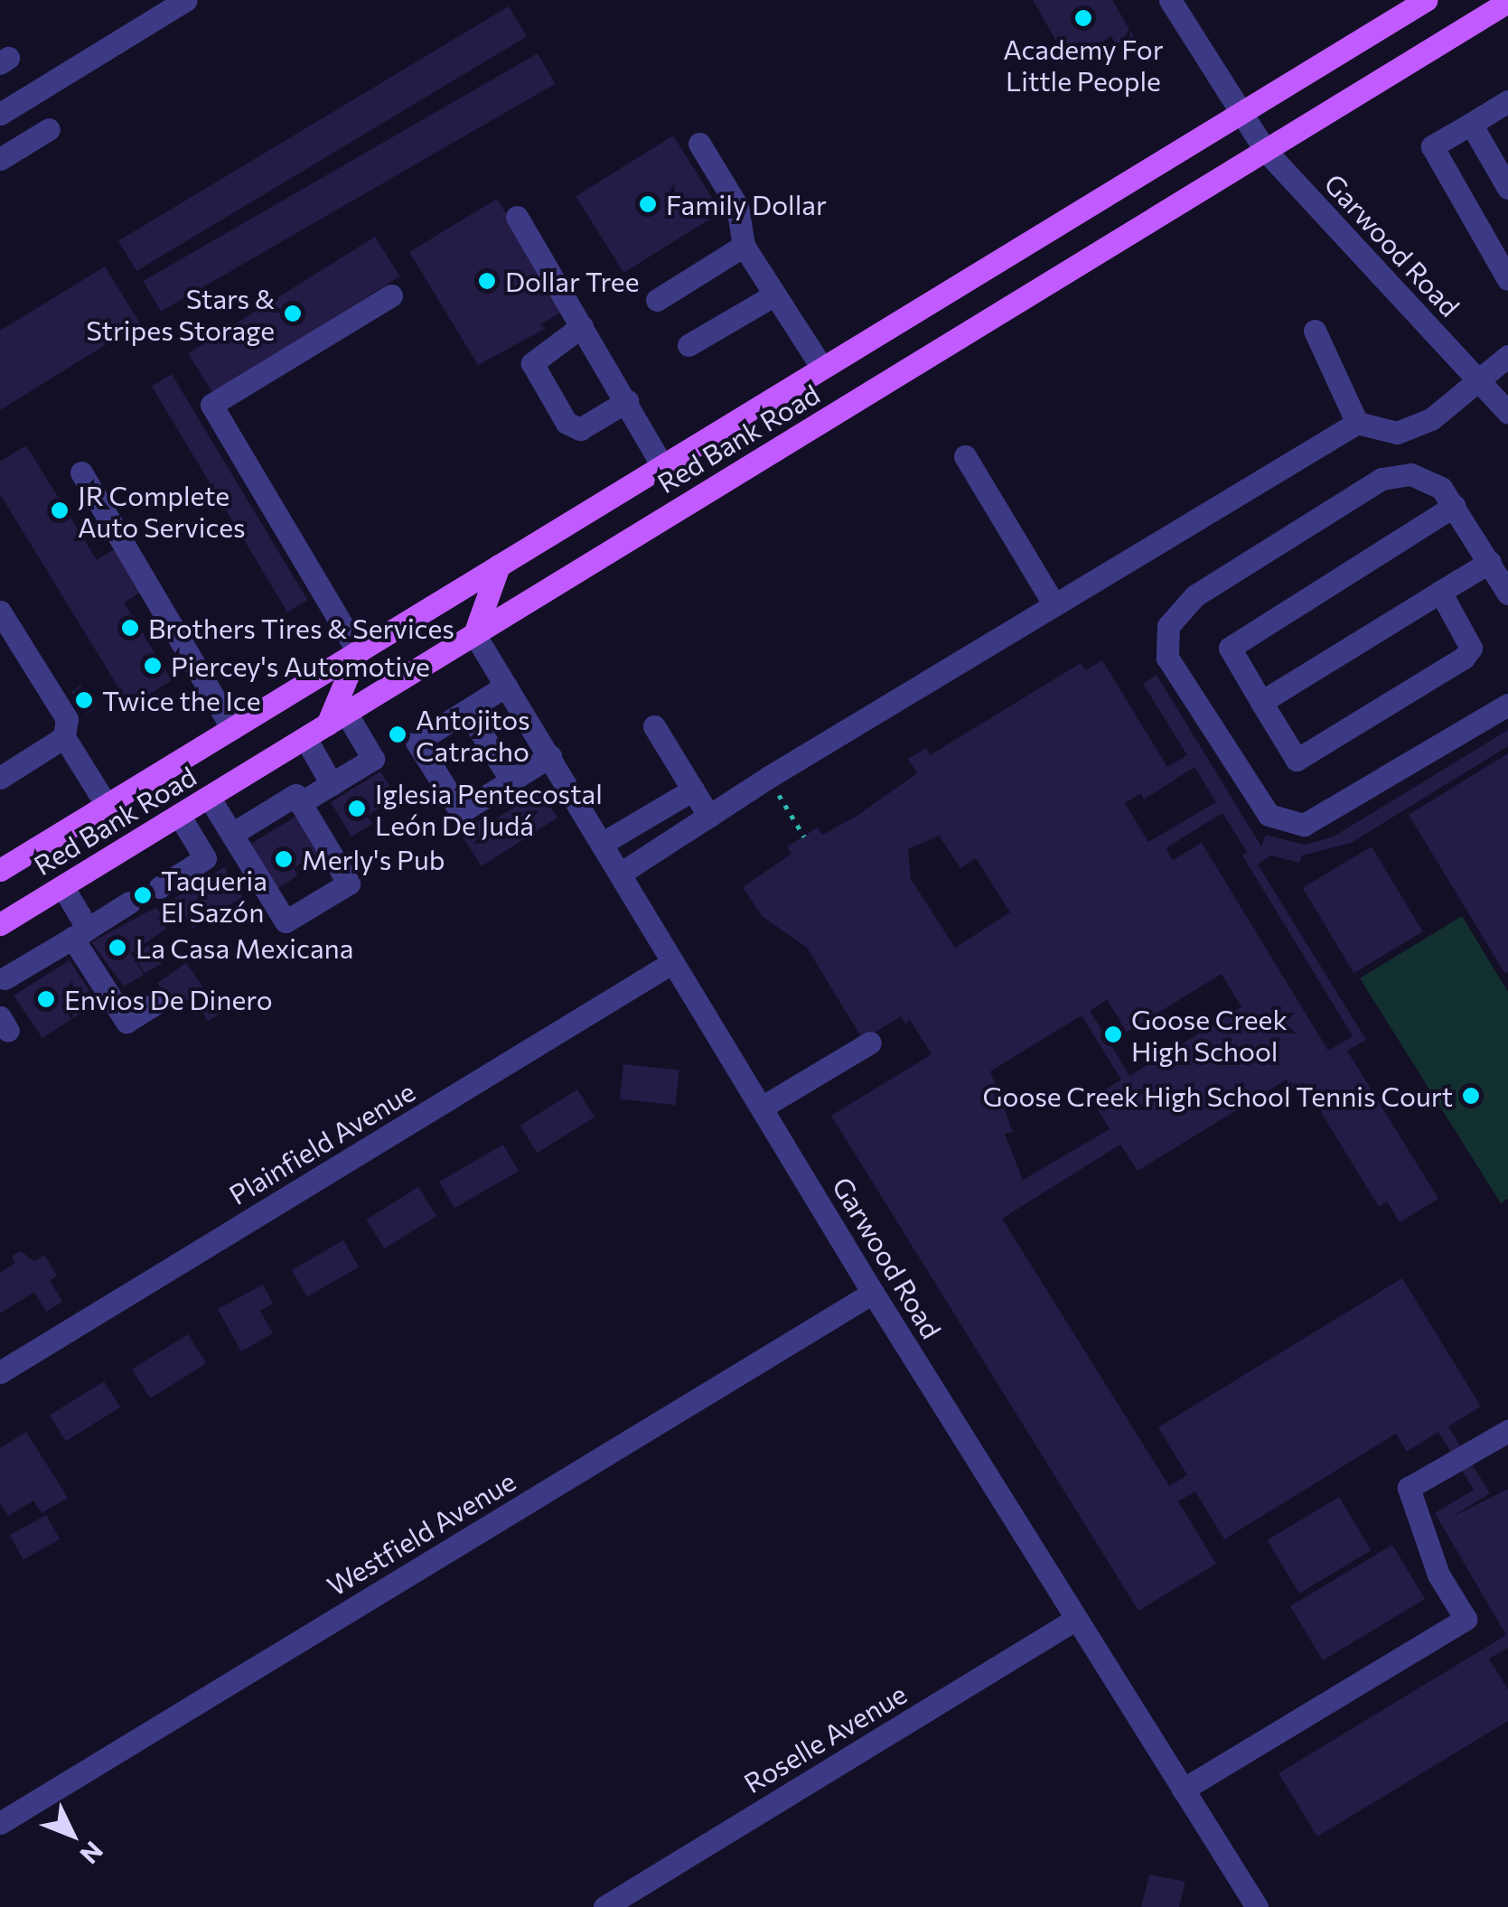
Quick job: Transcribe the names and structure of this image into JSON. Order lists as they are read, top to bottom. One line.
{"streets":{"main road":["Red Bank Road"],"street":["Garwood Road","Plainfield Avenue","Westfield Avenue","Roselle Avenue"]},"crossings":[["Garwood Road","Red Bank Road"],["Garwood Road","Plainfield Avenue"],["Garwood Road","Westfield Avenue"],["Garwood Road","Roselle Avenue"]],"places":["Academy For Little People","Family Dollar","Dollar Tree","Stars & Stripes Storage","JR Complete Auto Services","Brothers Tires & Services","Piercey's Automotive","Twice the Ice","Antojitos Catracho","Iglesia Pentecostal León De Judá","Merly's Pub","Taqueria El Sazón","La Casa Mexicana","Envios De Dinero","Goose Creek High School","Goose Creek High School Tennis Court"],"north":"bottom right"}
